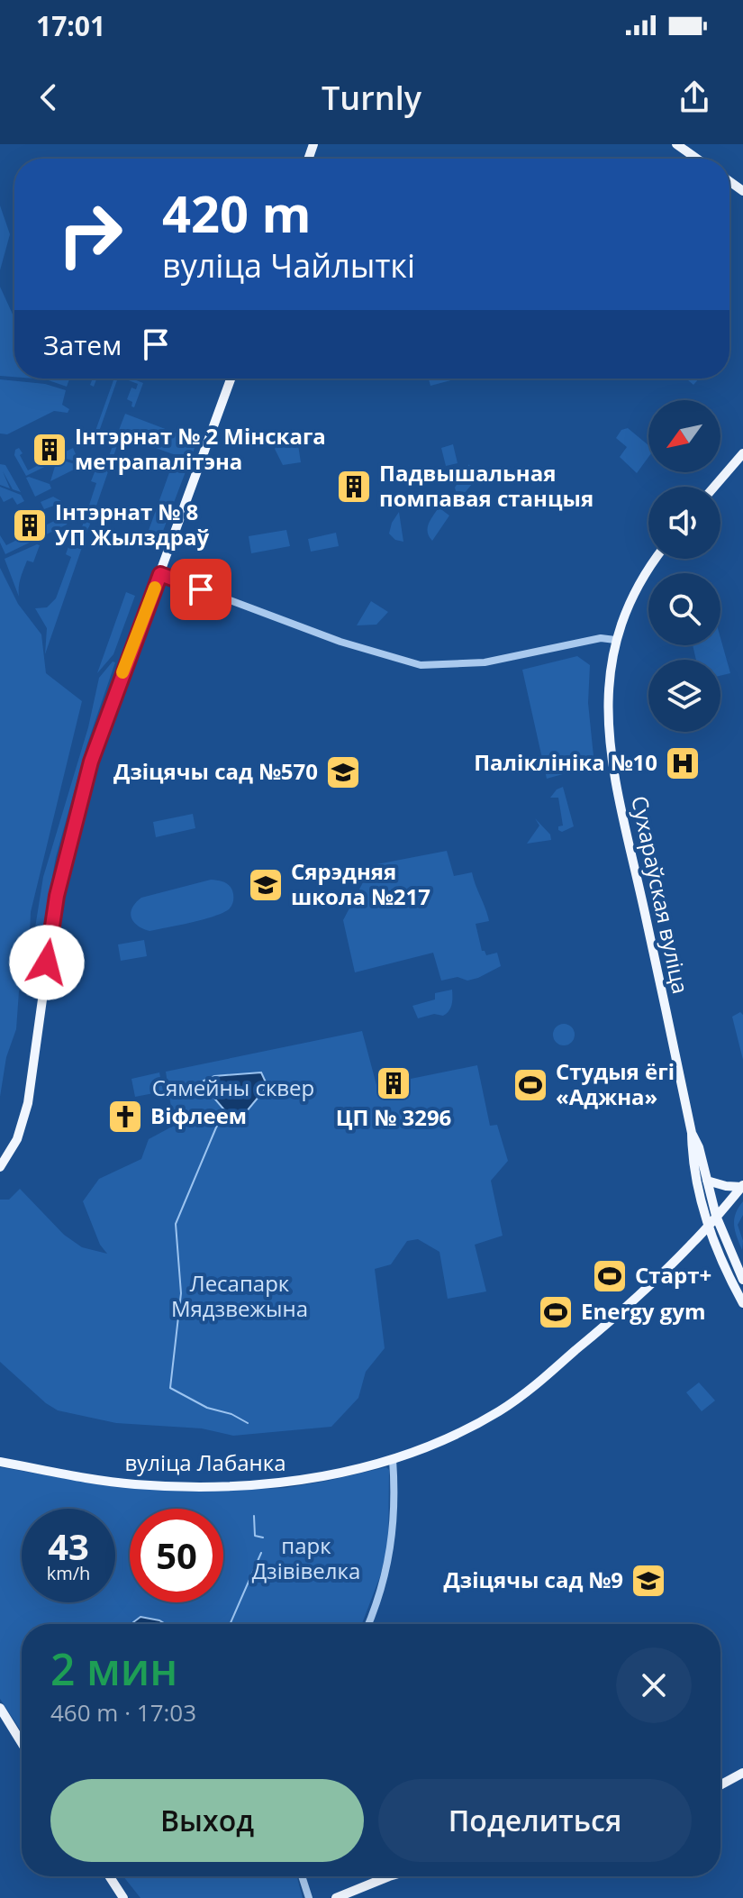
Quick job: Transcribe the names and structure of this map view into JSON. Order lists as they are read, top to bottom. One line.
{"streets":{"main road":["Сухараўская вуліца","вуліца Лабанка"]},"crossings":[["Сухараўская вуліца","вуліца Лабанка"]],"parks":["Сямейны сквер","Лесапарк Мядзвежына","парк Дзівівелка"],"places":{"building":["Інтэрнат № 2 Мінскага метрапалітэна","Падвышальная помпавая станцыя","Інтэрнат № 8 УП Жылздраў","ЦП № 3296"],"hospital":["Паліклініка №10"],"school or university":["Дзіцячы сад №570","Сярэдняя школа №217","Дзіцячы сад №9"],"sports":["Студыя ёгі «Аджна»","Старт+","Energy gym"],"church":["Віфлеем"]},"north":"bottom left","page":{"status":"17:01","header":"Turnly","turn":["420 m","вуліца Чайлыткі"],"then":"Затем","speed":"43 km/h","limit":"50","heading":["2 мин","460 m · 17:03"],"buttons":["Выход","Поделиться"]}}
